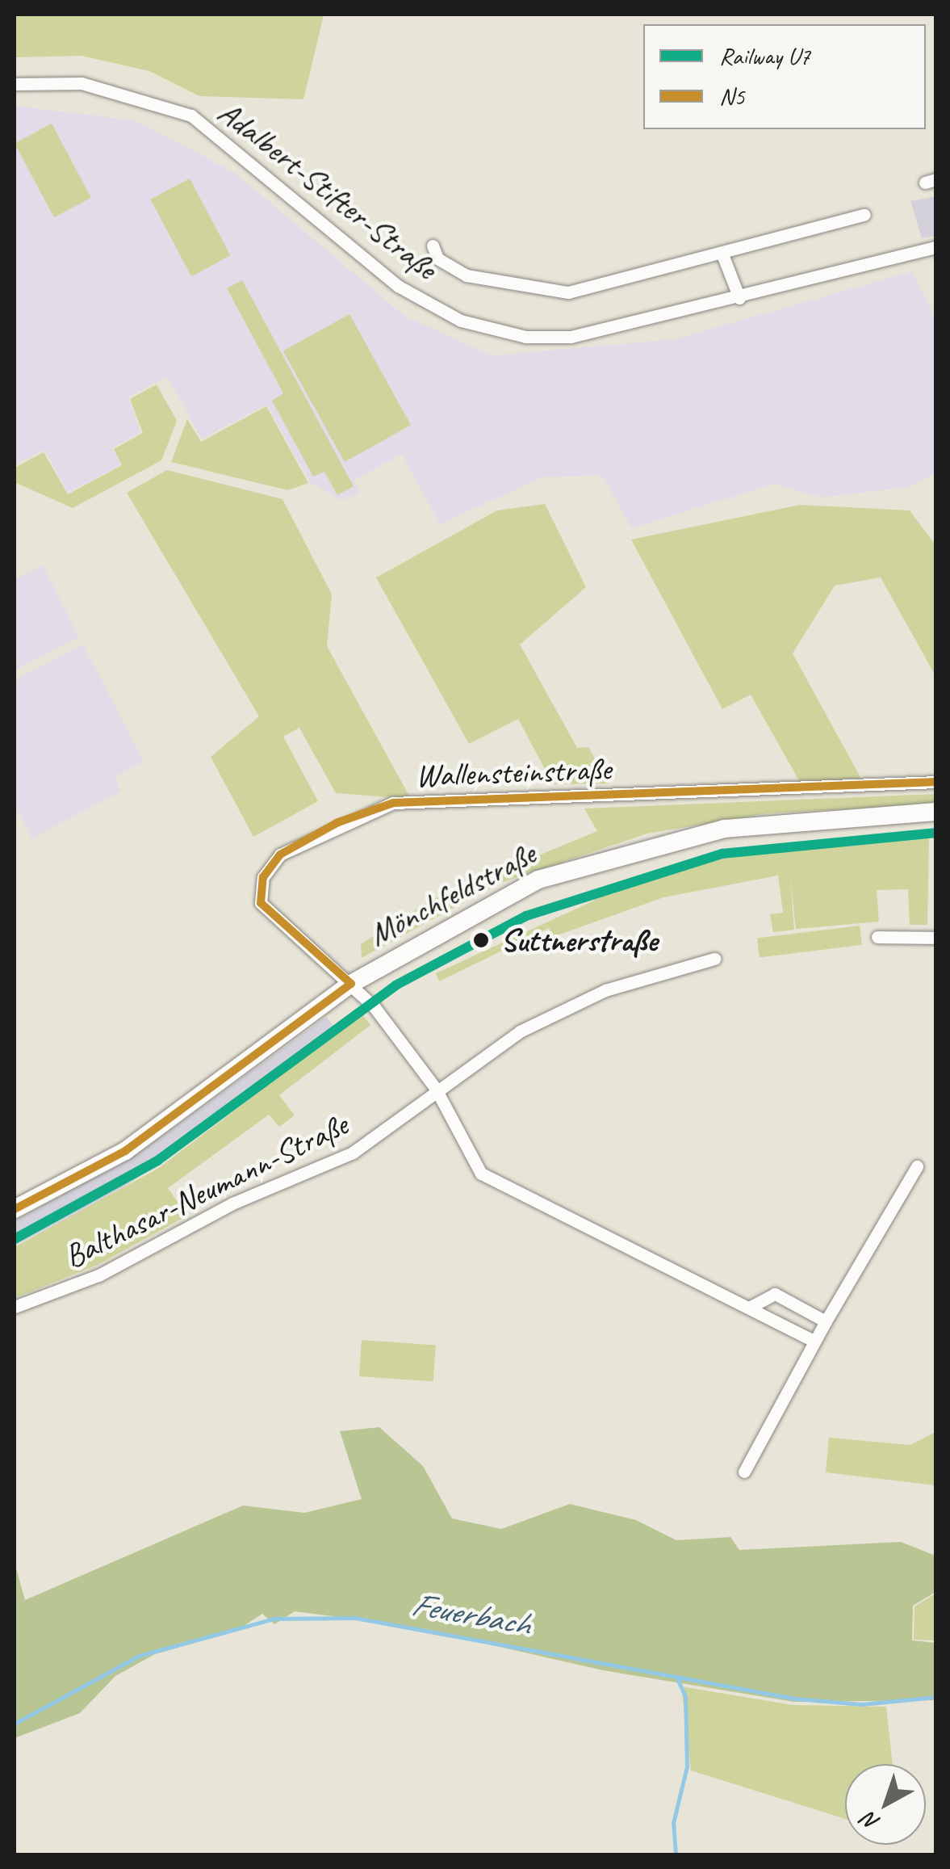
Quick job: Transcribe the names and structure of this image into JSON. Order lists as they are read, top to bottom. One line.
{"streets":{"main road":["Mönchfeldstraße"],"street":["Adalbert-Stifter-Straße","Wallensteinstraße","Balthasar-Neumann-Straße"]},"crossings":[["Wallensteinstraße","Mönchfeldstraße"]],"water":["Feuerbach"],"places":["Suttnerstraße"],"lines":["transit line N5","rail line U7"],"legend":["Railway U7","N5"],"north":"bottom left"}
